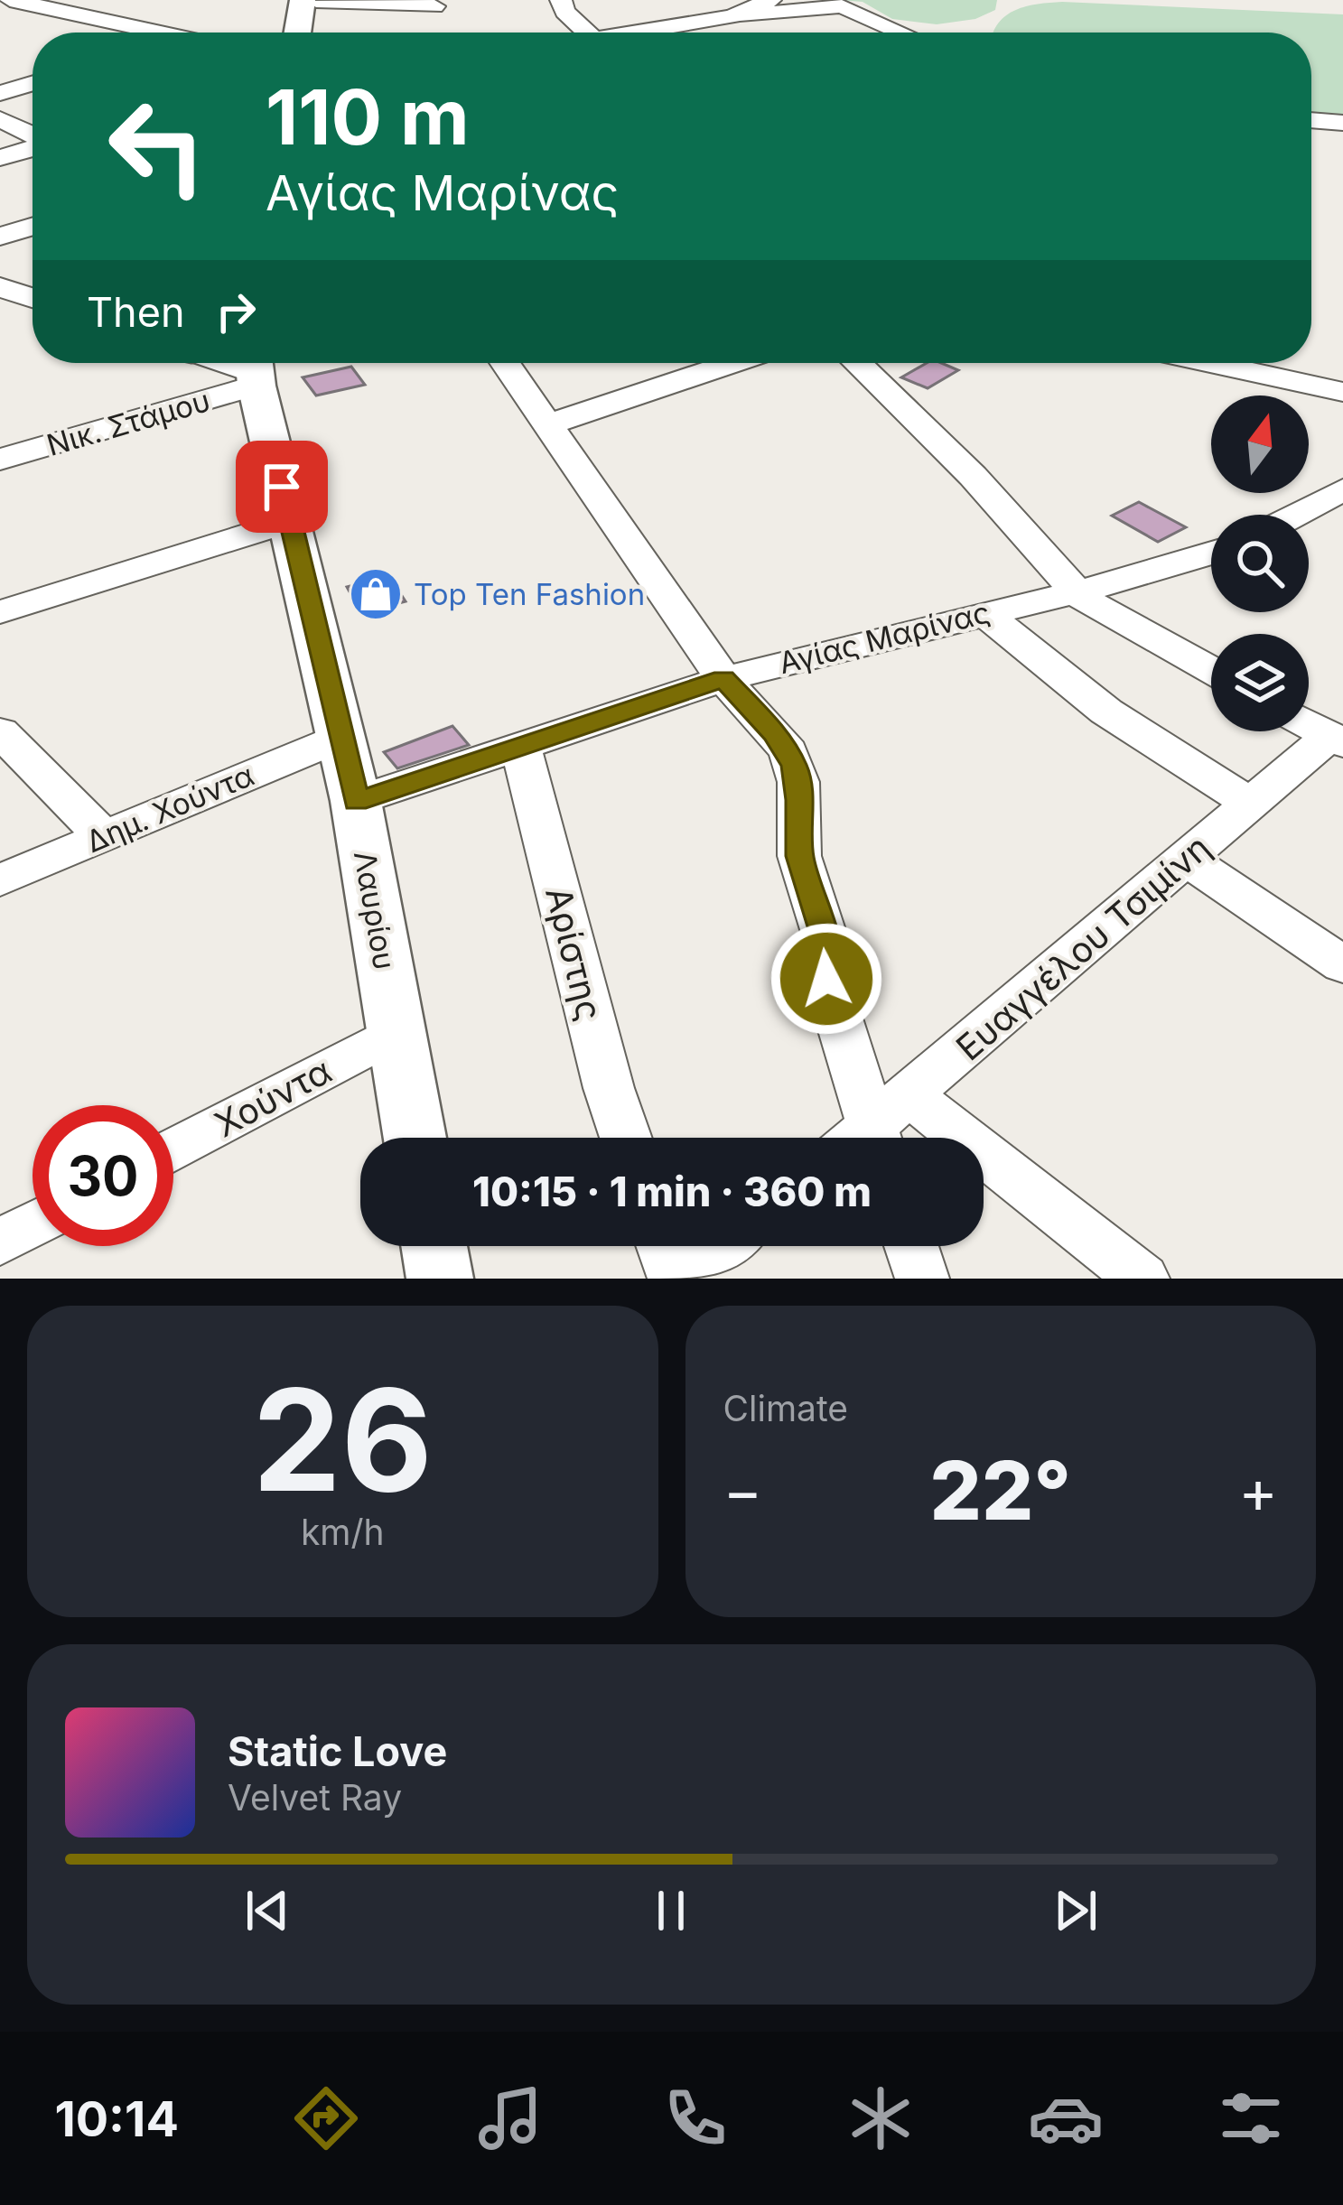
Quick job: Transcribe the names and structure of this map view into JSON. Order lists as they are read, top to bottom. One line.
{"streets":{"main road":["Λαυρίου"],"street":["Νικ. Στάμου","Αγίας Μαρίνας","Δημ. Χούντα","Ευαγγέλου Τσιμίνη","Αρίστης","Χούντα"]},"crossings":[["Νικ. Στάμου","Λαυρίου"],["Αγίας Μαρίνας","Λαυρίου"],["Αγίας Μαρίνας","Αρίστης"],["Δημ. Χούντα","Λαυρίου"],["Λαυρίου","Χούντα"]],"places":{"shop":["Top Ten Fashion"]},"north":"top","page":{"turn":["110 m","Αγίας Μαρίνας"],"then":"Then","limit":"30","trip":"10:15 · 1 min · 360 m","tile":[["26","km/h"],"Climate"],"heat":["−","22°","+"],"song":["Static Love","Velvet Ray"],"tabs":"10:14"}}
